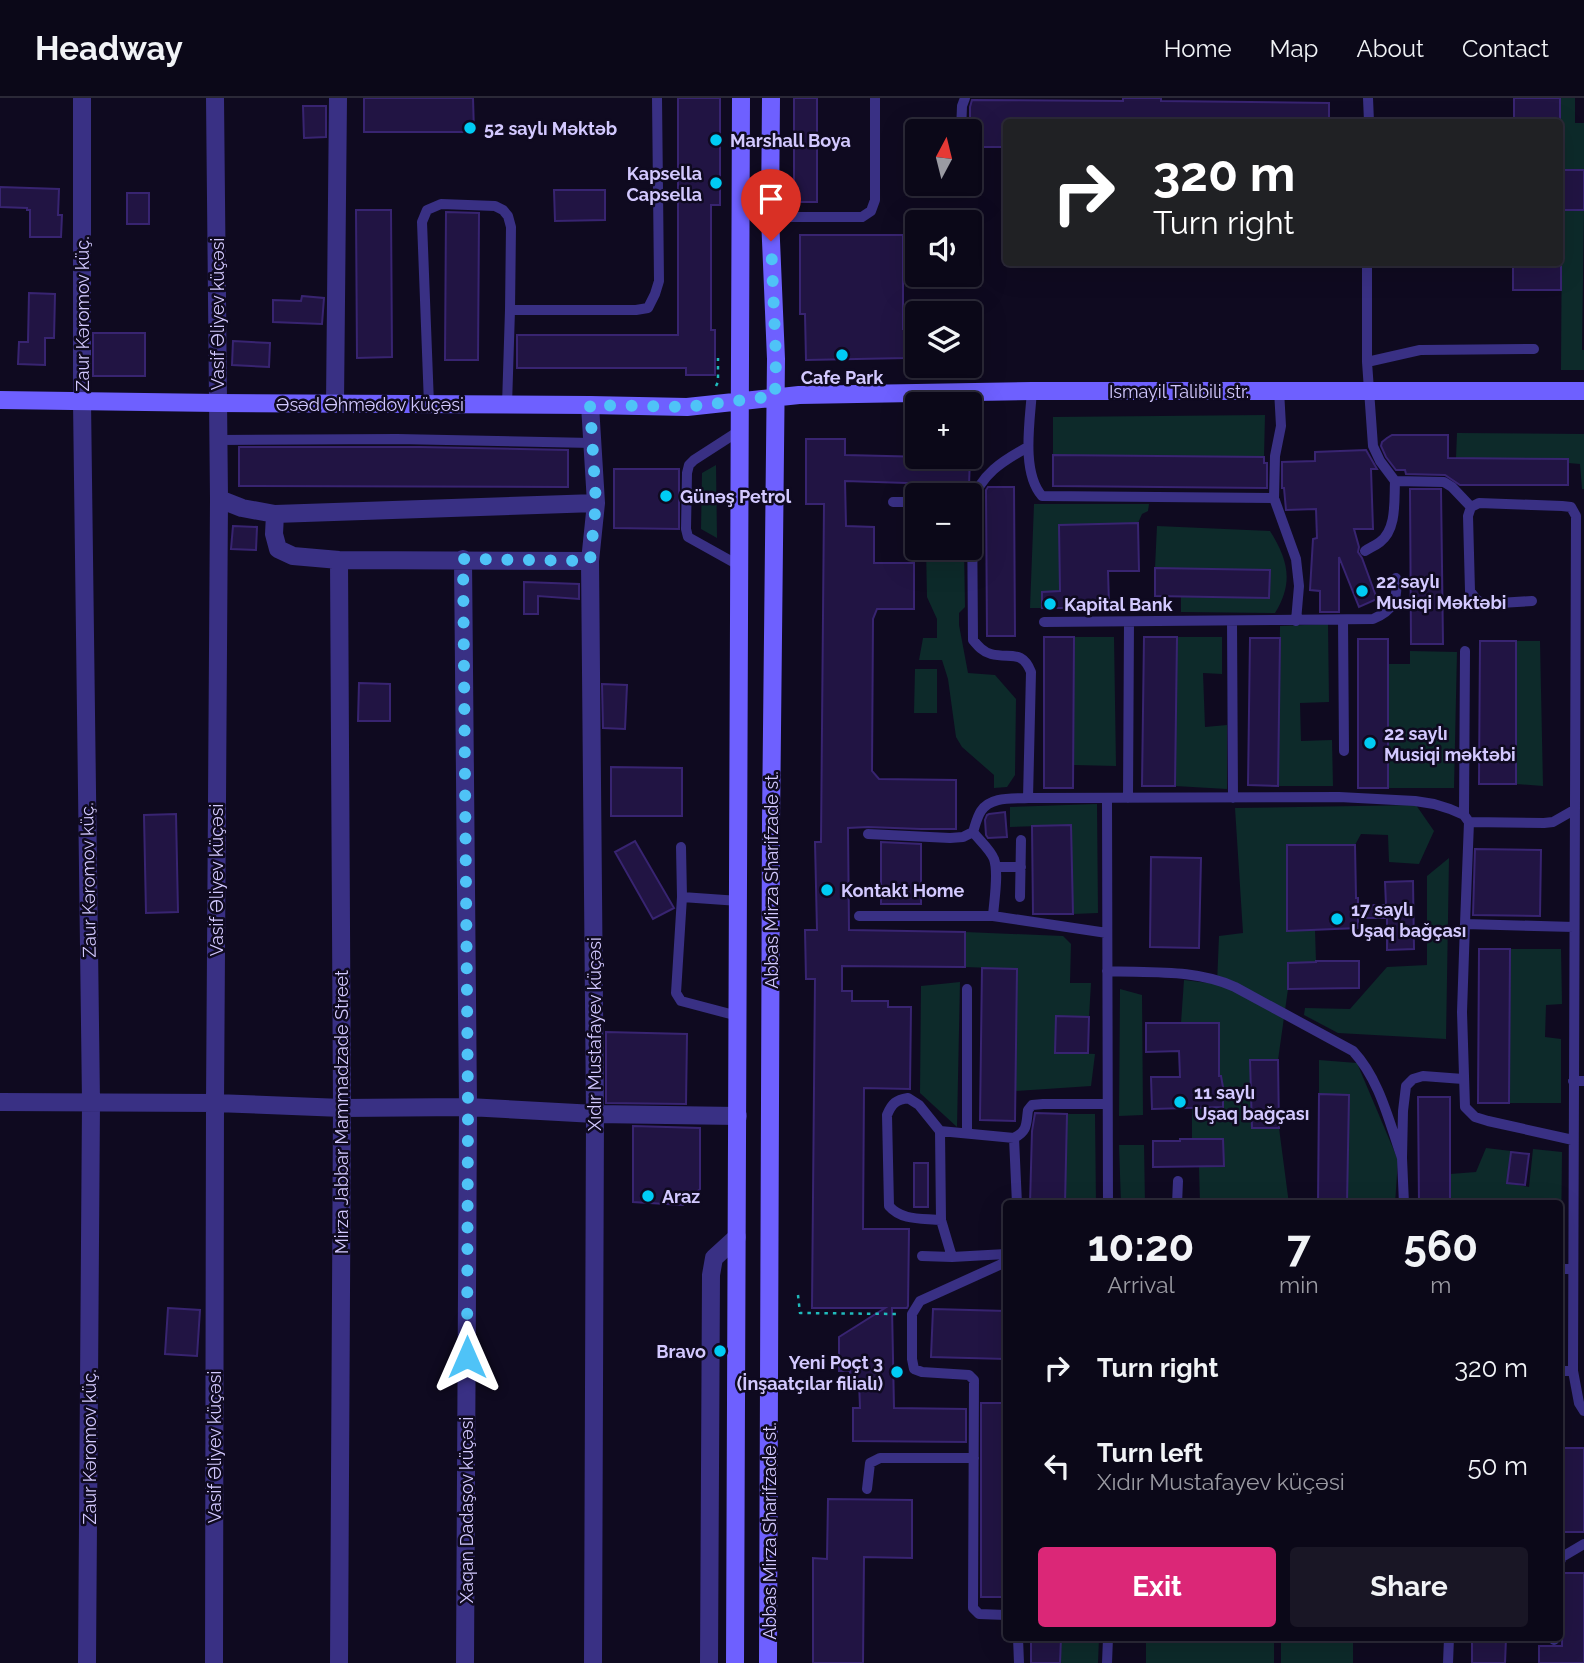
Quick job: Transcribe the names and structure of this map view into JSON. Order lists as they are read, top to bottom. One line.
{"streets":{"main road":["Ismayil Talibili str.","Əsəd Əhmədov küçəsi","Abbas Mirza Sharifzade st."],"street":["Zaur Kəromov küç.","Vasif Əliyev küçəsi","Xıdır Mustafayev küçəsi","Mirza Jabbar Mammadzade Street","Xaqan Dadaşov küçəsi"]},"crossings":[["Zaur Kəromov küç.","Əsəd Əhmədov küçəsi"],["Vasif Əliyev küçəsi","Əsəd Əhmədov küçəsi"],["Ismayil Talibili str.","Əsəd Əhmədov küçəsi"],["Ismayil Talibili str.","Abbas Mirza Sharifzade st."],["Əsəd Əhmədov küçəsi","Abbas Mirza Sharifzade st."],["Əsəd Əhmədov küçəsi","Xıdır Mustafayev küçəsi"]],"places":["52 saylı Məktəb","Marshall Boya","Kapsella Capsella","Cafe Park","Günəş Petrol","22 saylı Musiqi Məktəbi","Kapital Bank","22 saylı Musiqi məktəbi","Kontakt Home","17 saylı Uşaq bağçası","11 saylı Uşaq bağçası","Araz","Bravo","Yeni Poçt 3 (İnşaatçılar filialı)"],"north":"top","page":{"header":"Headway","nav":["Home","Map","About","Contact"],"map_buttons":["+","−"],"turn":["320 m","Turn right"],"eta":["10:20","Arrival","7","min","560","m"],"list":[{"name":"Turn right","value":"320 m"},{"name":"Turn left","note":"Xıdır Mustafayev küçəsi","value":"50 m"}],"buttons":["Exit","Share"]}}
